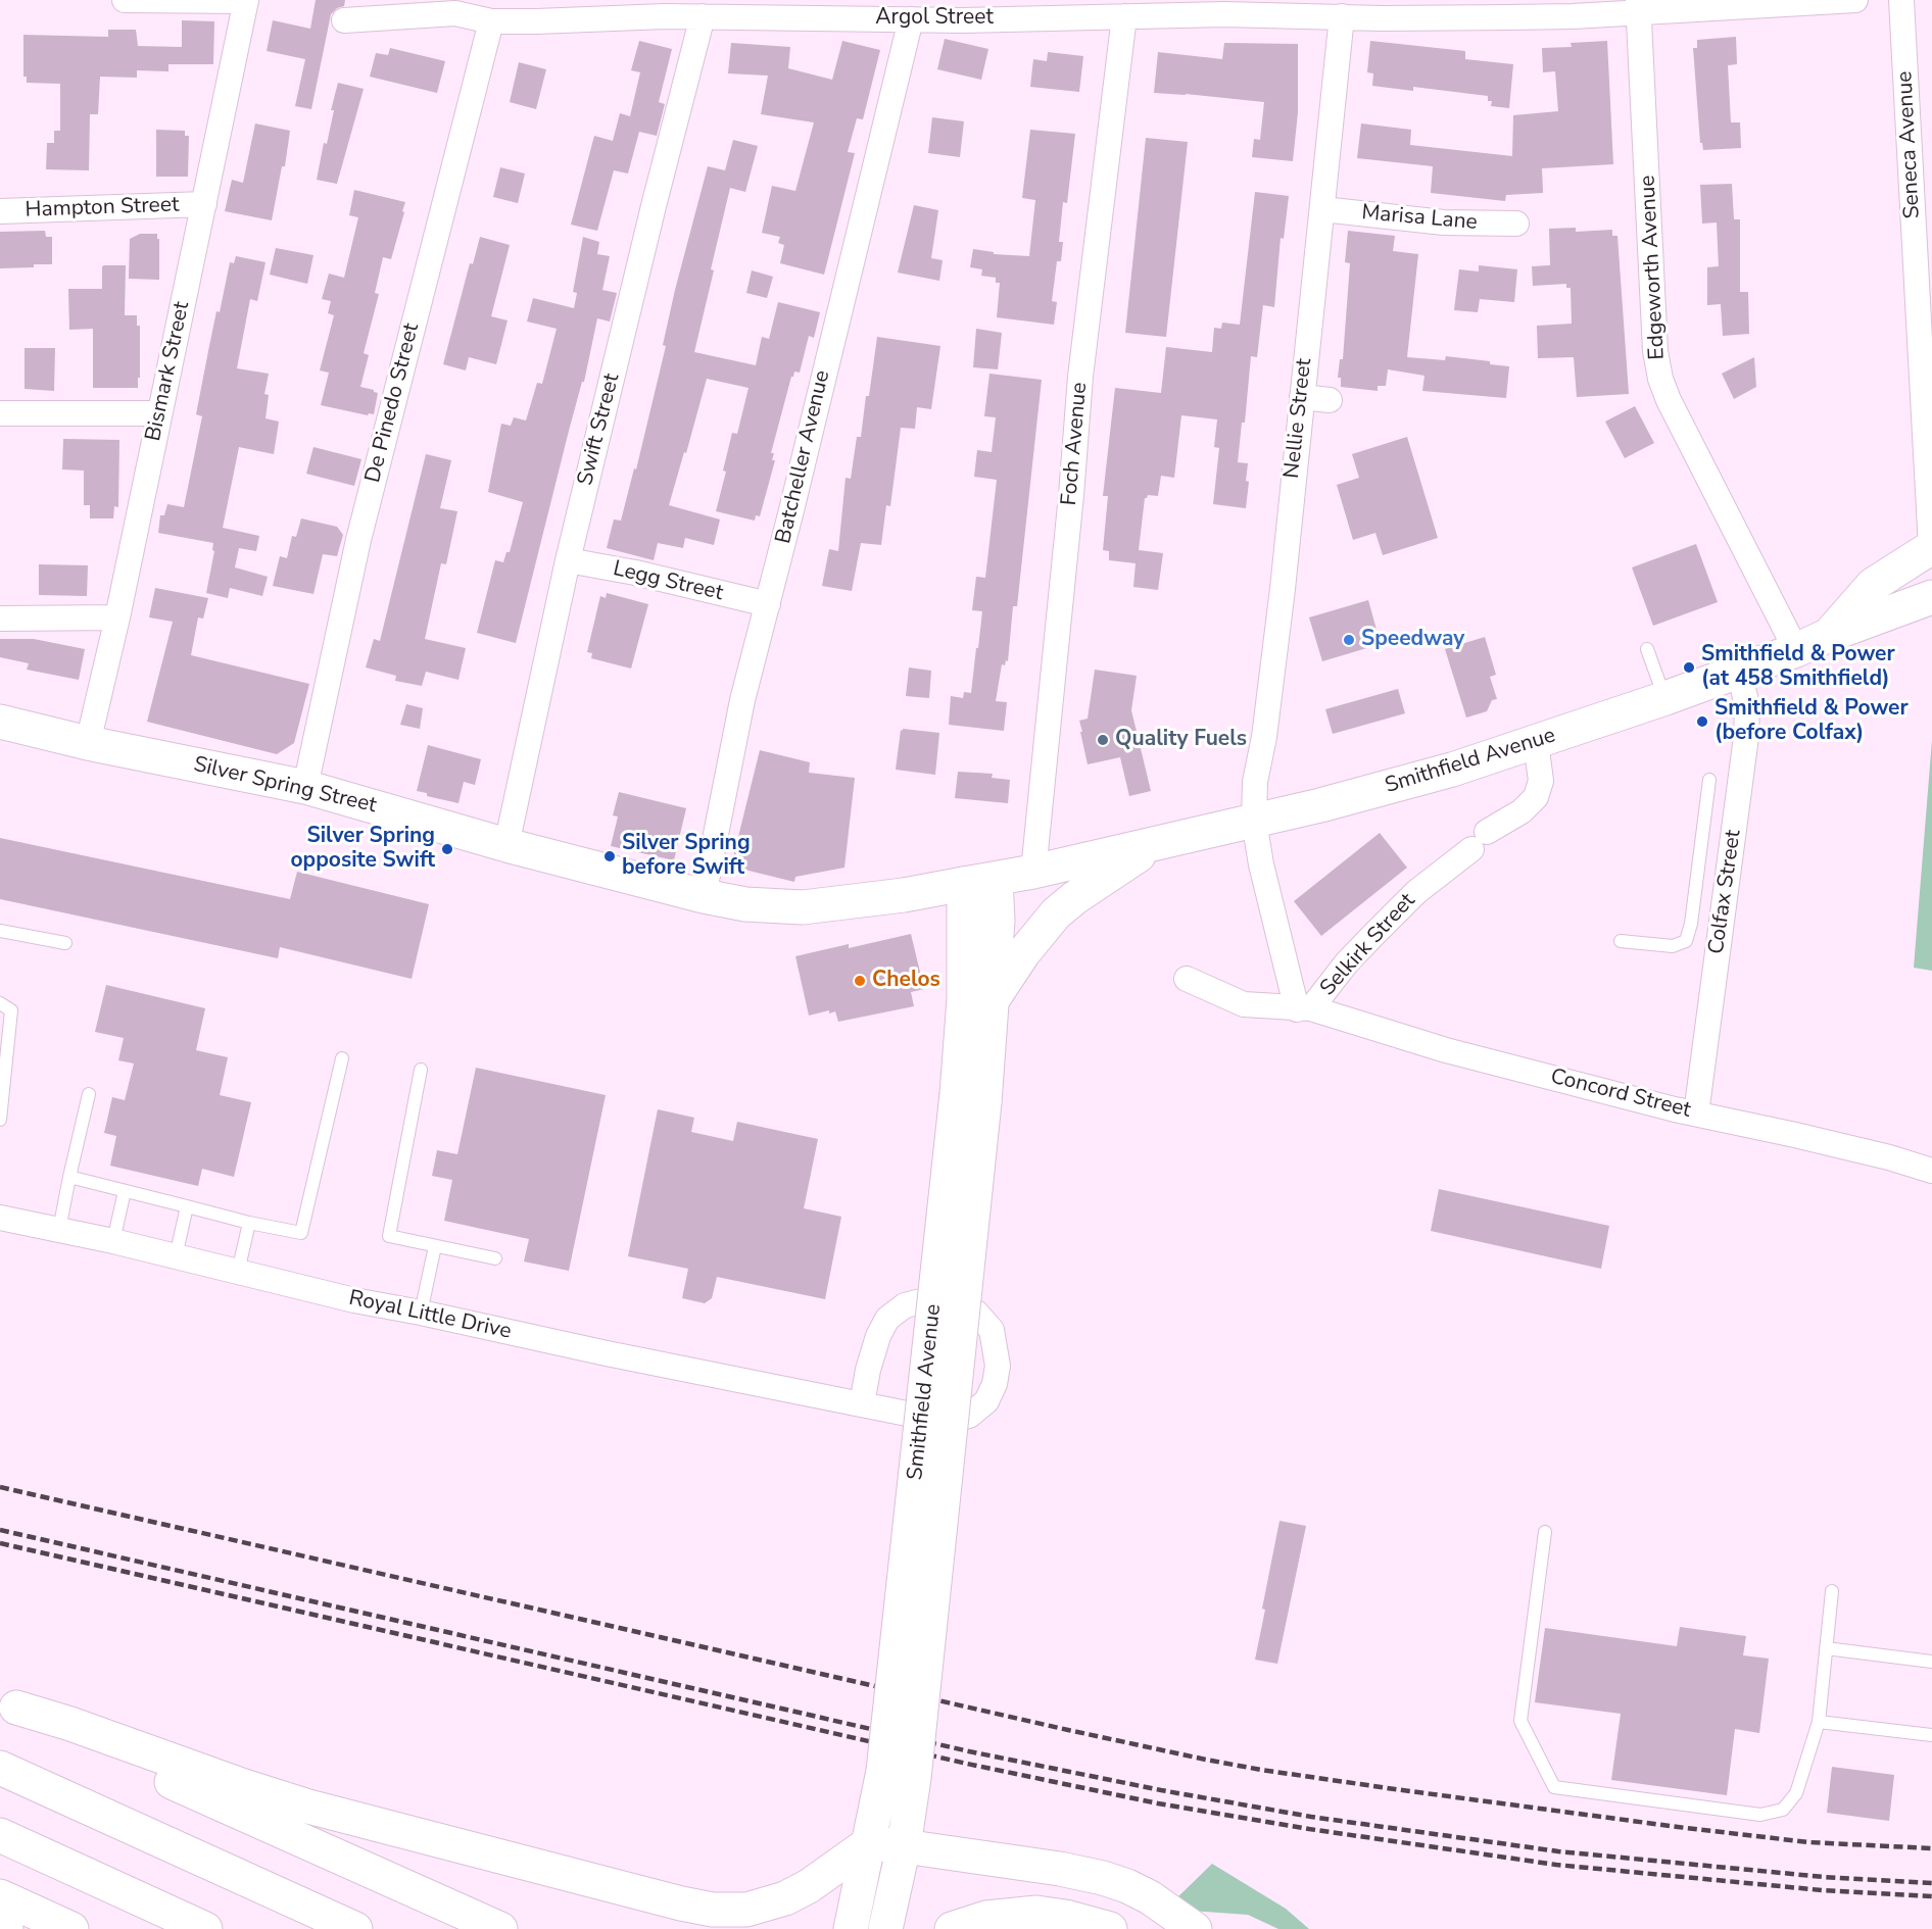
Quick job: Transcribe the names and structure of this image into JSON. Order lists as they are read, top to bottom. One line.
{"streets":{"main road":["Smithfield Avenue","Silver Spring Street"],"street":["Argol Street","Seneca Avenue","Hampton Street","Marisa Lane","Edgeworth Avenue","Bismark Street","De Pinedo Street","Nellie Street","Swift Street","Foch Avenue","Batcheller Avenue","Legg Street","Colfax Street","Selkirk Street","Concord Street","Royal Little Drive"]},"crossings":[["Argol Street","Edgeworth Avenue"],["Argol Street","De Pinedo Street"],["Argol Street","Nellie Street"],["Argol Street","Swift Street"],["Argol Street","Foch Avenue"],["Argol Street","Batcheller Avenue"],["Hampton Street","Bismark Street"],["Marisa Lane","Nellie Street"],["Edgeworth Avenue","Smithfield Avenue"],["Bismark Street","Silver Spring Street"],["De Pinedo Street","Silver Spring Street"],["Nellie Street","Smithfield Avenue"],["Nellie Street","Selkirk Street"],["Nellie Street","Concord Street"],["Swift Street","Legg Street"],["Swift Street","Silver Spring Street"],["Foch Avenue","Smithfield Avenue"],["Batcheller Avenue","Legg Street"],["Batcheller Avenue","Silver Spring Street"],["Smithfield Avenue","Silver Spring Street"],["Smithfield Avenue","Colfax Street"],["Smithfield Avenue","Selkirk Street"],["Colfax Street","Concord Street"],["Selkirk Street","Concord Street"]],"places":["Speedway","Smithfield & Power (at 458 Smithfield)","Smithfield & Power (before Colfax)","Quality Fuels","Silver Spring opposite Swift","Silver Spring before Swift","Chelos"]}
